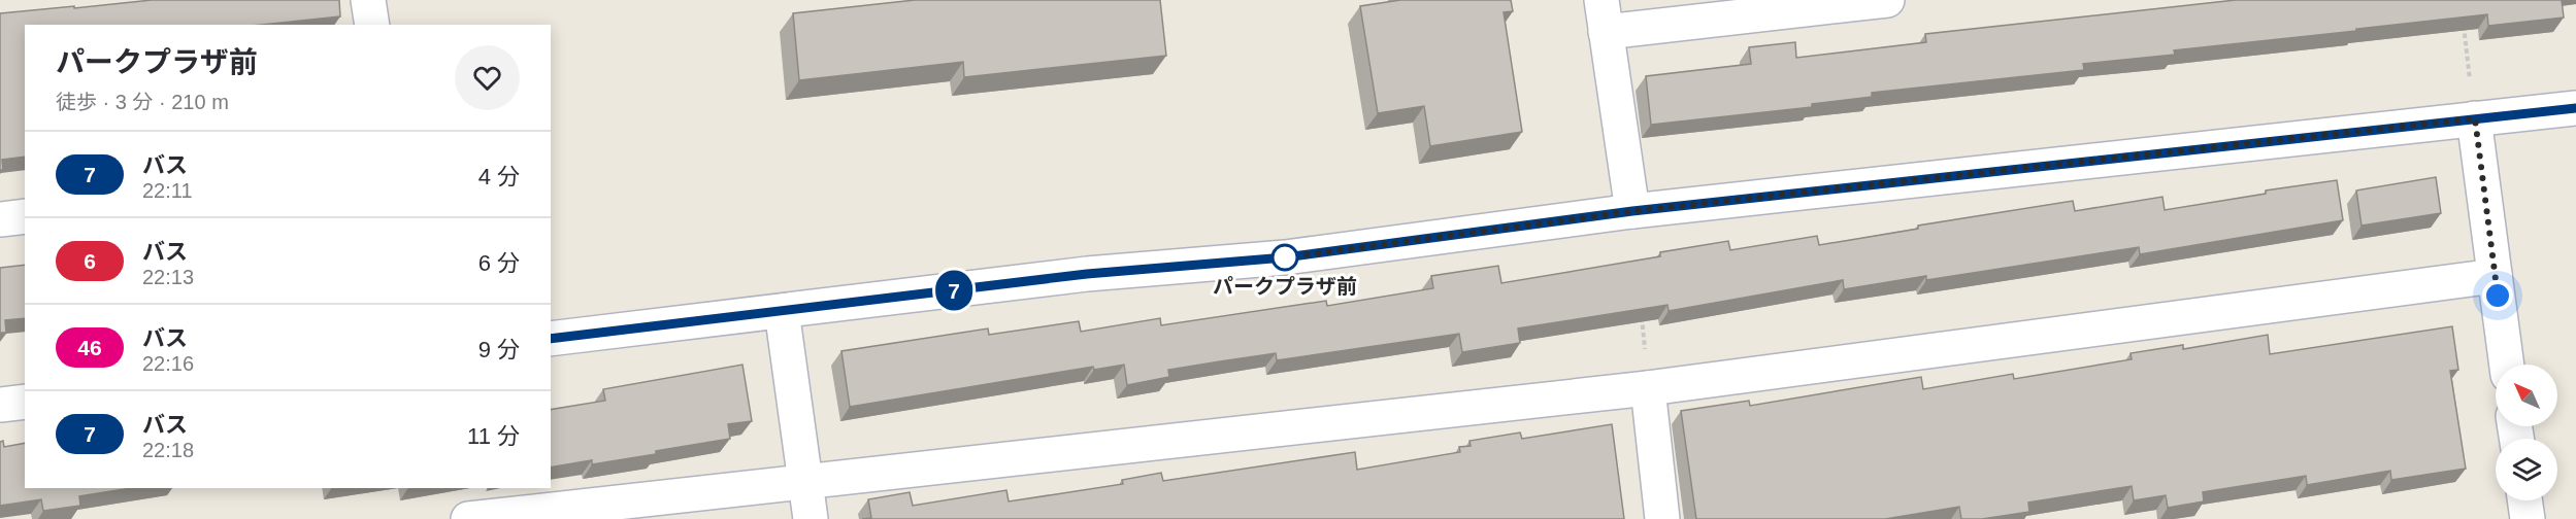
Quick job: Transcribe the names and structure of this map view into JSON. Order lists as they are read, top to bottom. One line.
{"places":["パークプラザ前"],"lines":["bus line 7"],"north":"top left","page":{"on_map":"7","heading":["パークプラザ前","徒歩 · 3 分 · 210 m"],"list":[{"mark":"7","name":"バス","note":"22:11","value":"4 分"},{"mark":"6","name":"バス","note":"22:13","value":"6 分"},{"mark":"46","name":"バス","note":"22:16","value":"9 分"},{"mark":"7","name":"バス","note":"22:18","value":"11 分"}]}}
